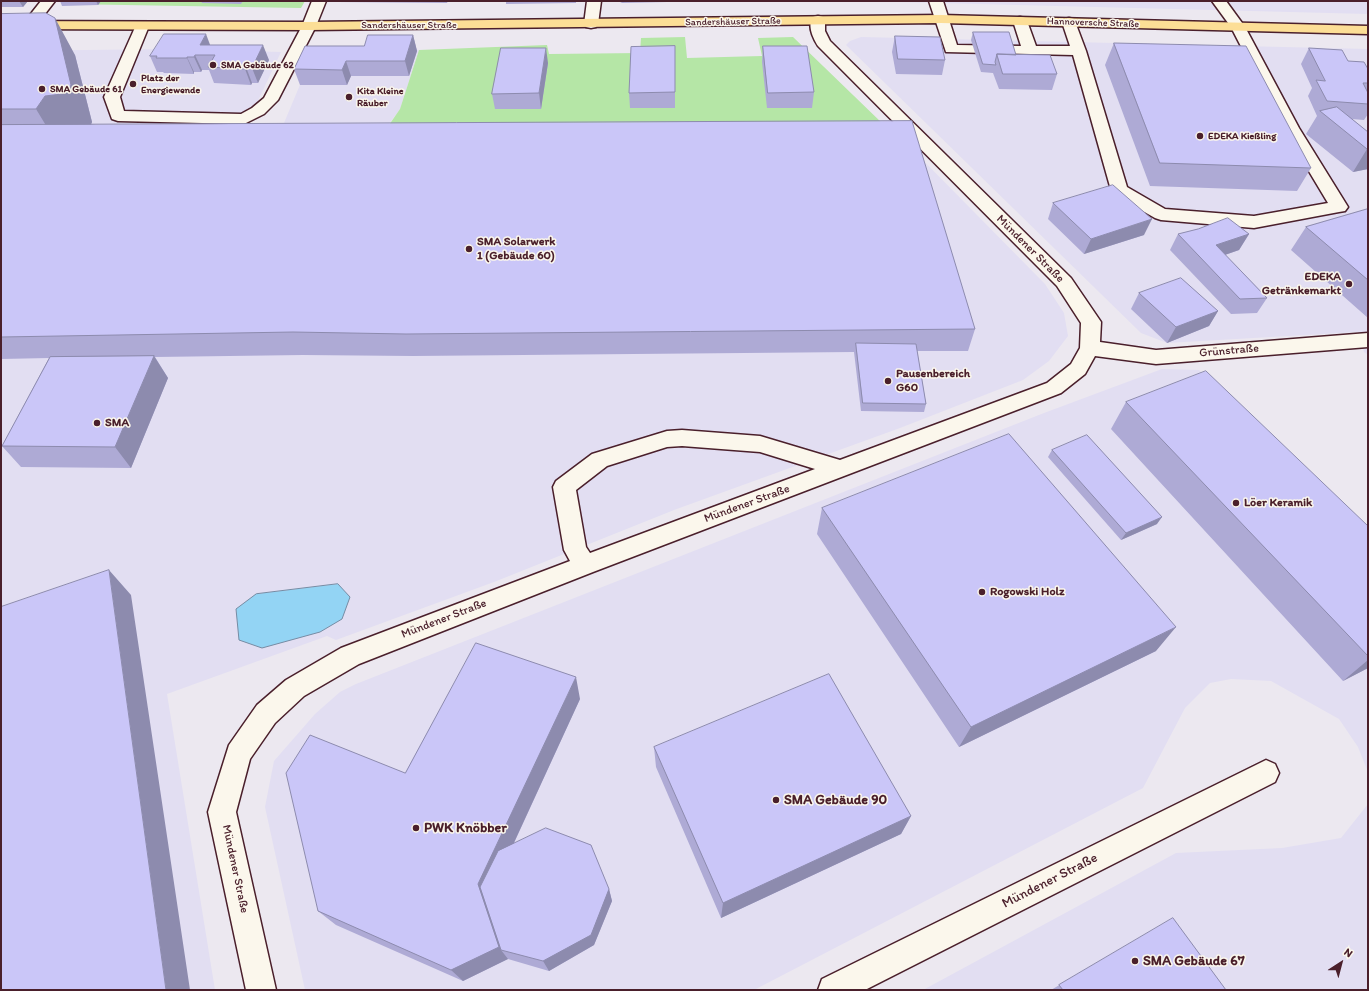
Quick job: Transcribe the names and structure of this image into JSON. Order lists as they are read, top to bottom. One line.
{"streets":{"main road":["Sandershäuser Straße","Hannoversche Straße"],"street":["Mündener Straße","Grünstraße"]},"crossings":[["Sandershäuser Straße","Hannoversche Straße"],["Sandershäuser Straße","Mündener Straße"],["Hannoversche Straße","Mündener Straße"],["Mündener Straße","Grünstraße"]],"places":["SMA Gebäude 62","Platz der Energiewende","SMA Gebäude 61","Kita Kleine Räuber","EDEKA Kießling","SMA Solarwerk 1 (Gebäude 60)","EDEKA Getränkemarkt","Pausenbereich G60","SMA","Löer Keramik","Rogowski Holz","SMA Gebäude 90","PWK Knöbber","SMA Gebäude 67"],"north":"top right"}
